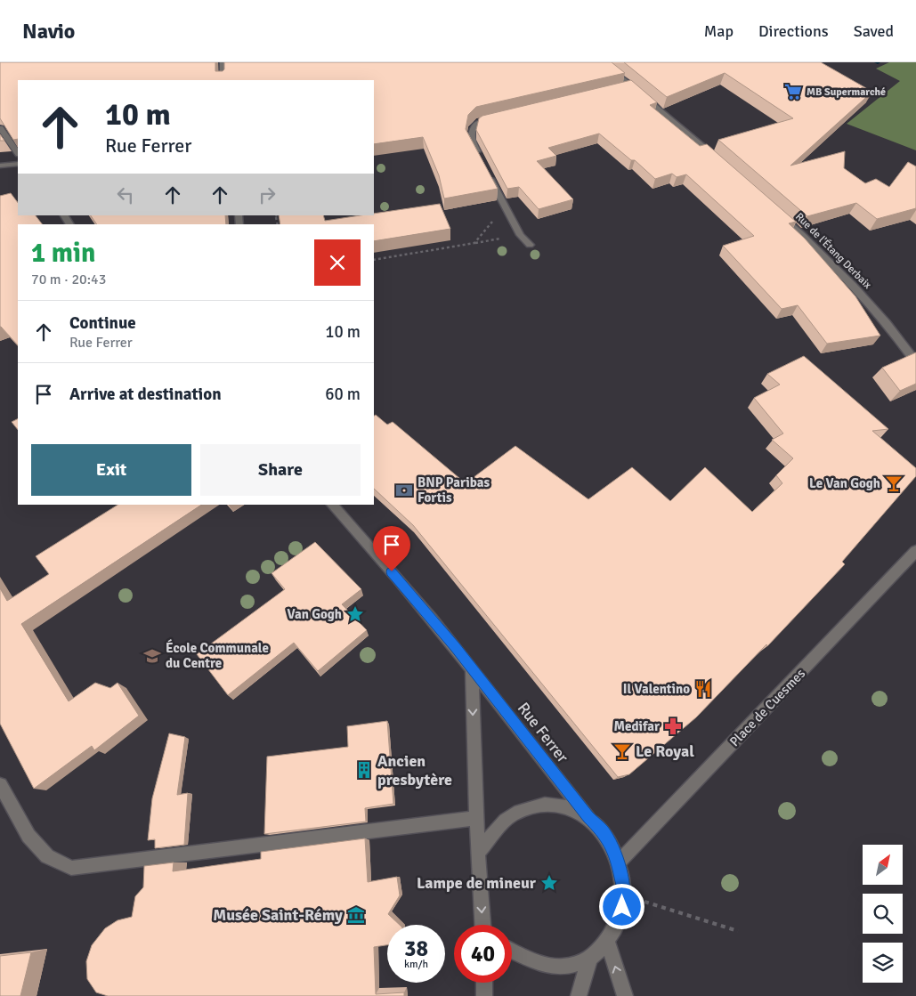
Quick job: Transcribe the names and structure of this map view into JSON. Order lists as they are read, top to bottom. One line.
{"streets":{"street":["Rue de l'Étang Derbaix","Place de Cuesmes","Rue Ferrer"]},"places":{"supermarket":["MB Supermarché"],"bar":["Le Van Gogh","Le Royal"],"bank":["BNP Paribas Fortis"],"place":["Van Gogh","Lampe de mineur"],"school or university":["École Communale du Centre"],"restaurant":["Il Valentino"],"pharmacy":["Medifar"],"building":["Ancien presbytère"],"museum":["Musée Saint-Rémy"]},"north":"top right","page":{"header":"Navio","nav":["Map","Directions","Saved"],"turn":["10 m","Rue Ferrer"],"heading":["1 min","70 m · 20:43"],"list":[{"name":"Continue","note":"Rue Ferrer","value":"10 m"},{"name":"Arrive at destination","value":"60 m"}],"buttons":["Exit","Share"],"speed":"38 km/h","limit":"40"}}
